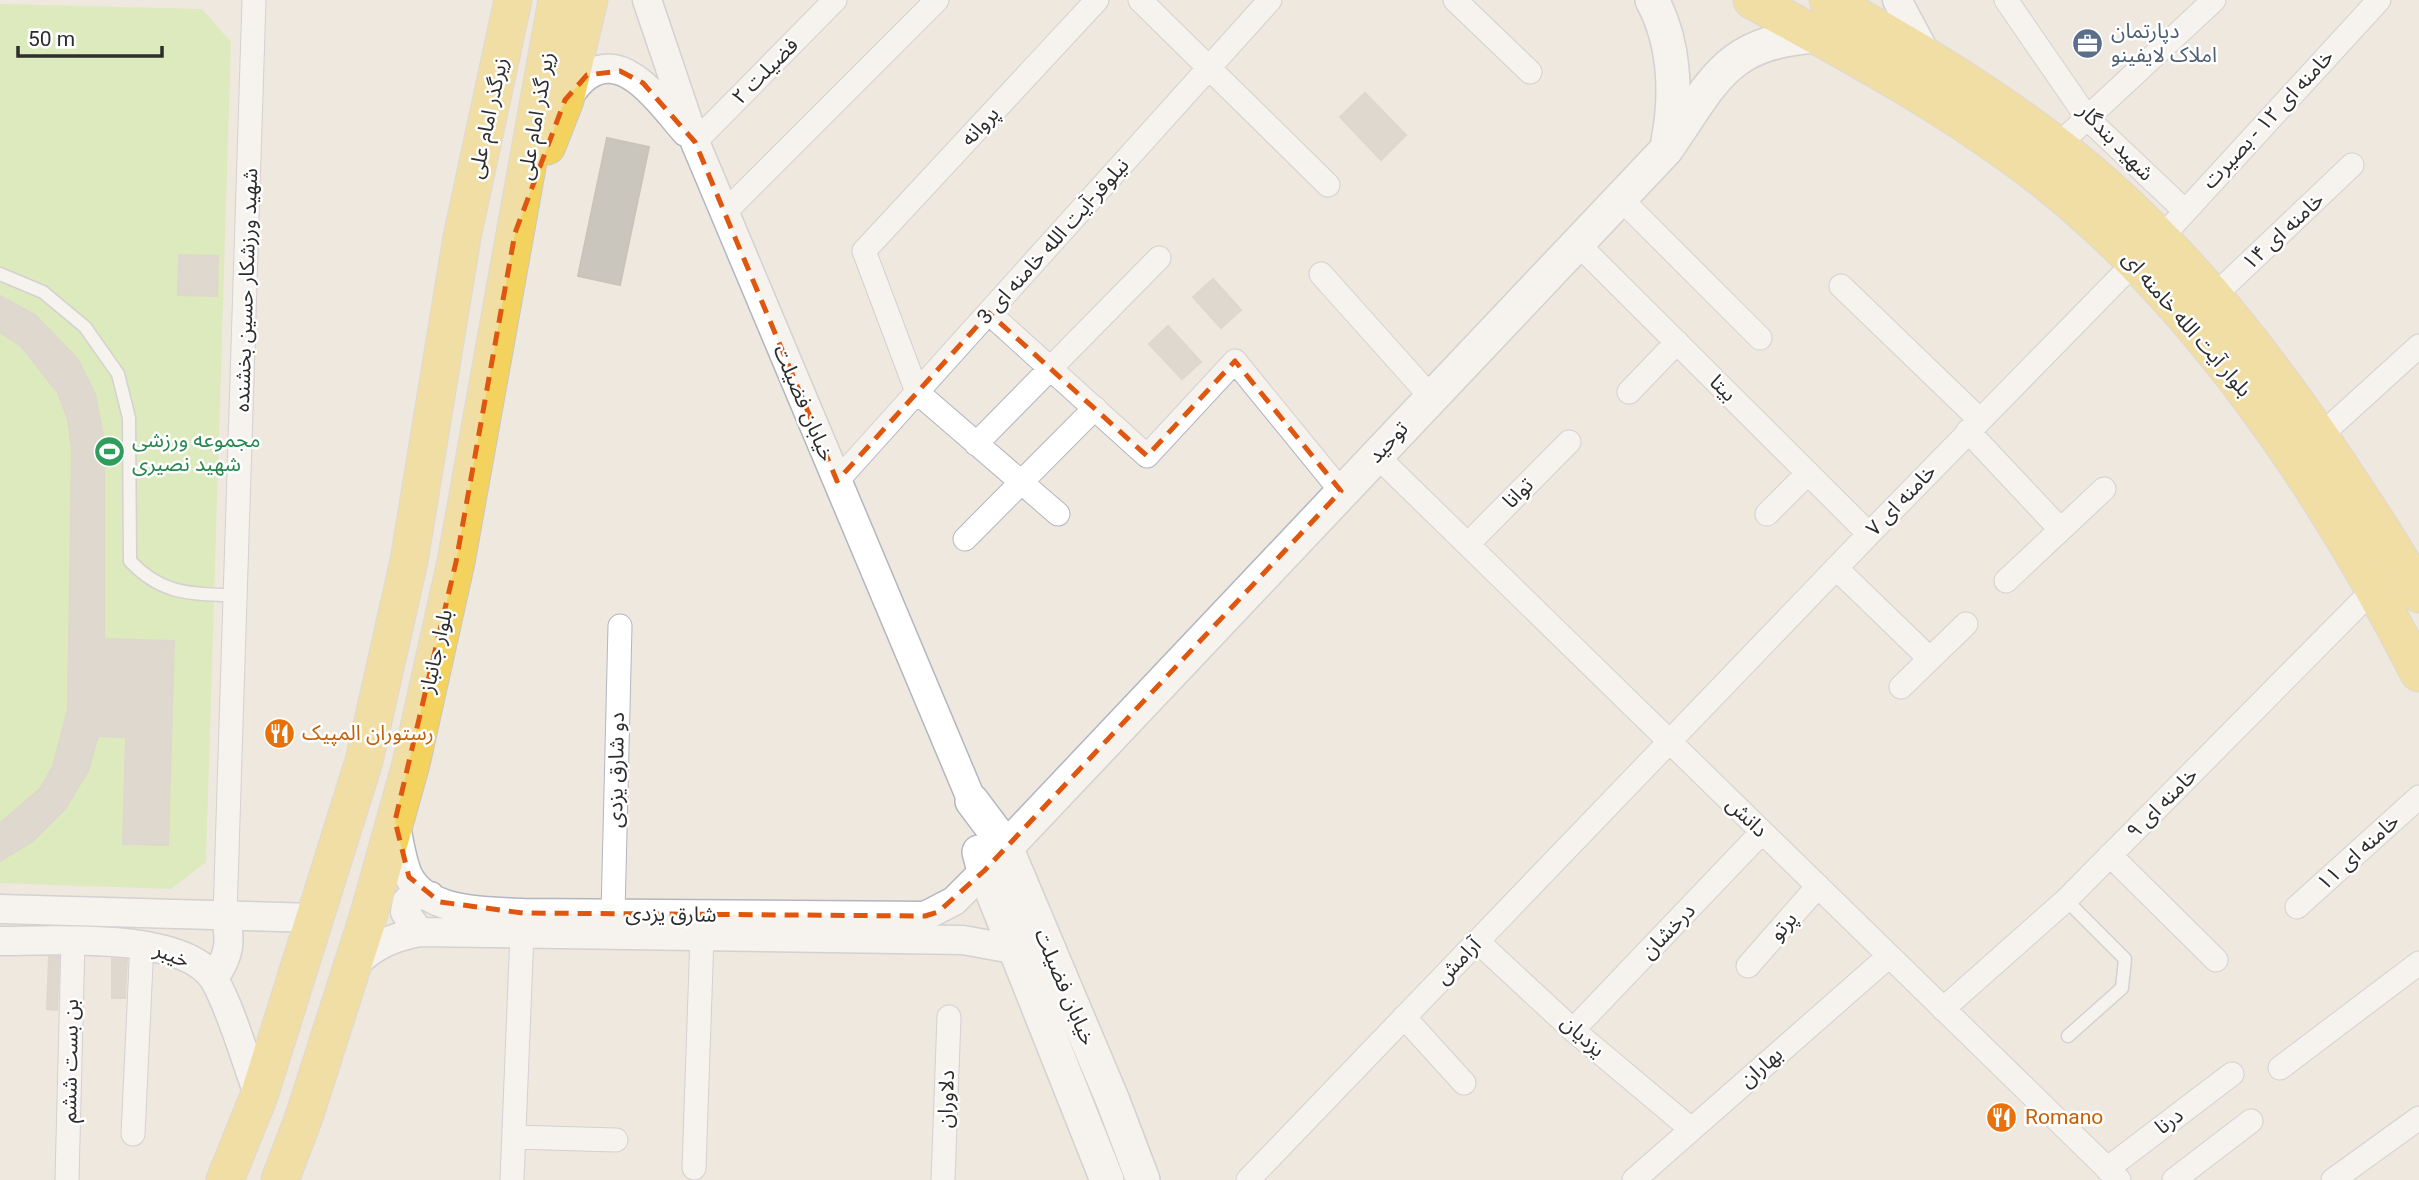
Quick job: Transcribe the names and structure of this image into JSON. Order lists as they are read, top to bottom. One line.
{"streets":{"main road":["زیر گذر امام علی","زیرگذر امام علی","بلوار آیت الله خامنه ای","خیابان فضیلت","توحید","بلوار جانباز"],"street":["فضیلت ۲","خامنه ای ۱۲ - بصیرت","پروانه","شهید بندگار","خامنه ای ۱۴","نیلوفر-آیت الله خامنه ای 3","شهید ورزشکار حسین بخشنده","بیتا","توانا","خامنه ای ۷","دو شارق یزدی","خامنه ای ۹","دانش","خامنه ای ۱۱","شارق یزدی","پرتو","درخشان","خیبر","آرامش","یزدیان","بن بست ششم","بهاران","دلاوران","درنا"]},"crossings":[["فضیلت ۲","خیابان فضیلت"],["زیر گذر امام علی","بلوار جانباز"],["خامنه ای ۱۲ - بصیرت","شهید بندگار"],["خامنه ای ۱۲ - بصیرت","بلوار آیت الله خامنه ای"],["خامنه ای ۱۲ - بصیرت","خامنه ای ۷"],["پروانه","نیلوفر-آیت الله خامنه ای 3"],["خامنه ای ۱۴","بلوار آیت الله خامنه ای"],["نیلوفر-آیت الله خامنه ای 3","خیابان فضیلت"],["شهید ورزشکار حسین بخشنده","خیبر"],["بلوار آیت الله خامنه ای","توحید"],["بلوار آیت الله خامنه ای","خامنه ای ۷"],["بلوار آیت الله خامنه ای","خامنه ای ۹"],["بیتا","توحید"],["بیتا","خامنه ای ۷"],["خیابان فضیلت","توحید"],["خیابان فضیلت","شارق یزدی"],["توحید","دانش"],["توحید","شارق یزدی"],["توانا","دانش"],["خامنه ای ۷","دانش"],["خامنه ای ۷","آرامش"],["بلوار جانباز","شارق یزدی"],["دو شارق یزدی","شارق یزدی"],["خامنه ای ۹","دانش"],["دانش","پرتو"],["دانش","درخشان"],["دانش","آرامش"],["دانش","بهاران"],["دانش","درنا"],["درخشان","یزدیان"],["خیبر","بن بست ششم"],["آرامش","یزدیان"],["یزدیان","بهاران"]],"places":{"office":["دپارتمان املاک لایفینو"],"sports":["مجموعه ورزشی شهید نصیری"],"restaurant":["رستوران المپیک","Romano"]},"scale_bar":"50 m"}
